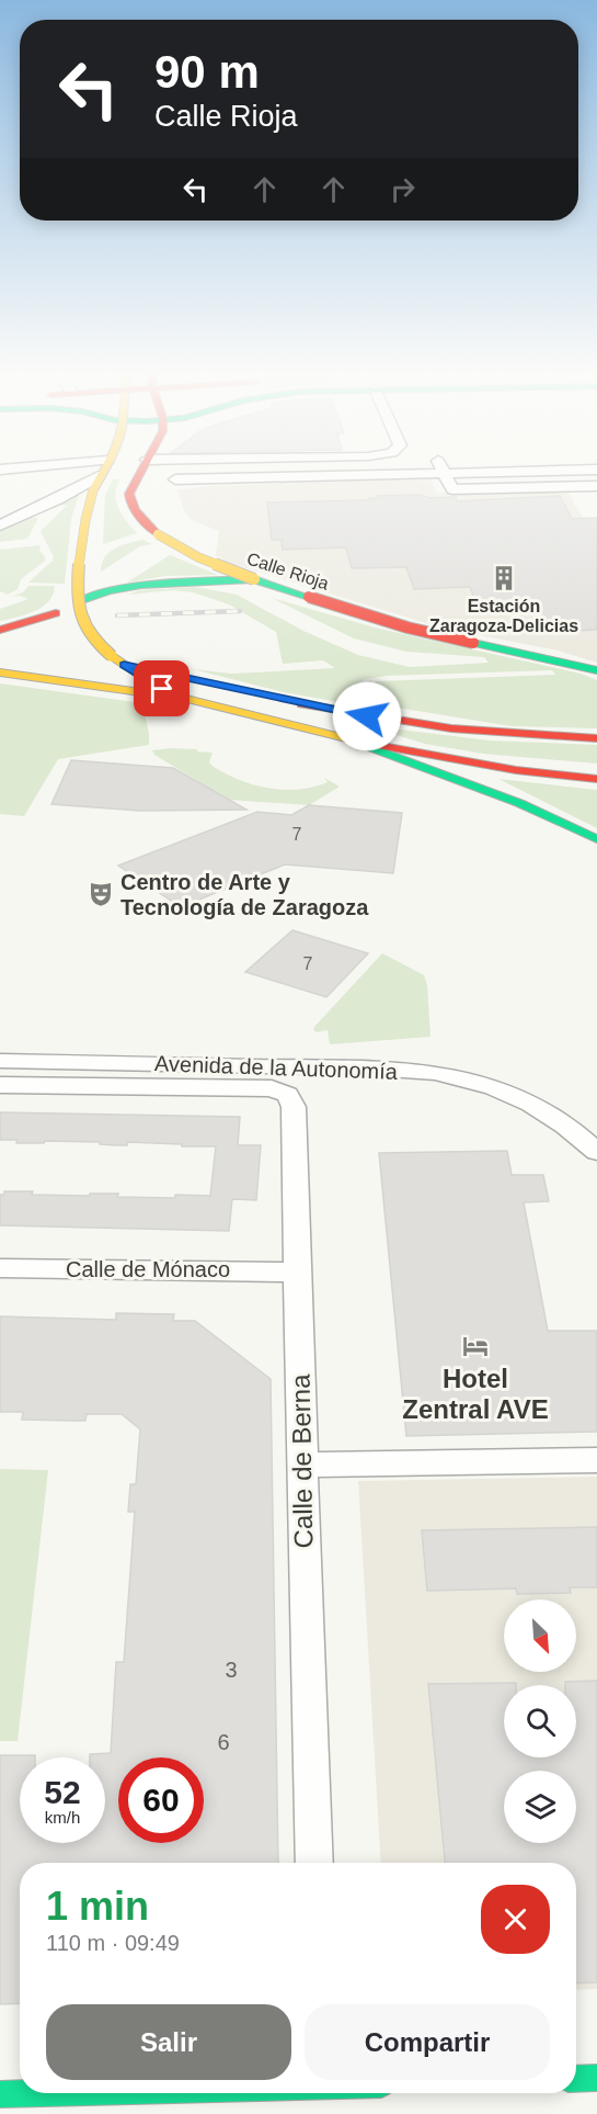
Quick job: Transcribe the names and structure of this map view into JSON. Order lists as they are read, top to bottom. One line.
{"streets":{"main road":["Calle Rioja"],"street":["Avenida de la Autonomía","Calle de Mónaco","Calle de Berna"]},"crossings":[["Avenida de la Autonomía","Calle de Berna"],["Calle de Mónaco","Calle de Berna"]],"places":{"building":["Estación Zaragoza-Delicias"],"theatre":["Centro de Arte y Tecnología de Zaragoza"],"hotel":["Hotel Zentral AVE"]},"house_numbers":["7","7","3","6"],"north":"bottom right","page":{"turn":["90 m","Calle Rioja"],"speed":"52 km/h","limit":"60","heading":["1 min","110 m · 09:49"],"buttons":["Salir","Compartir"]}}
